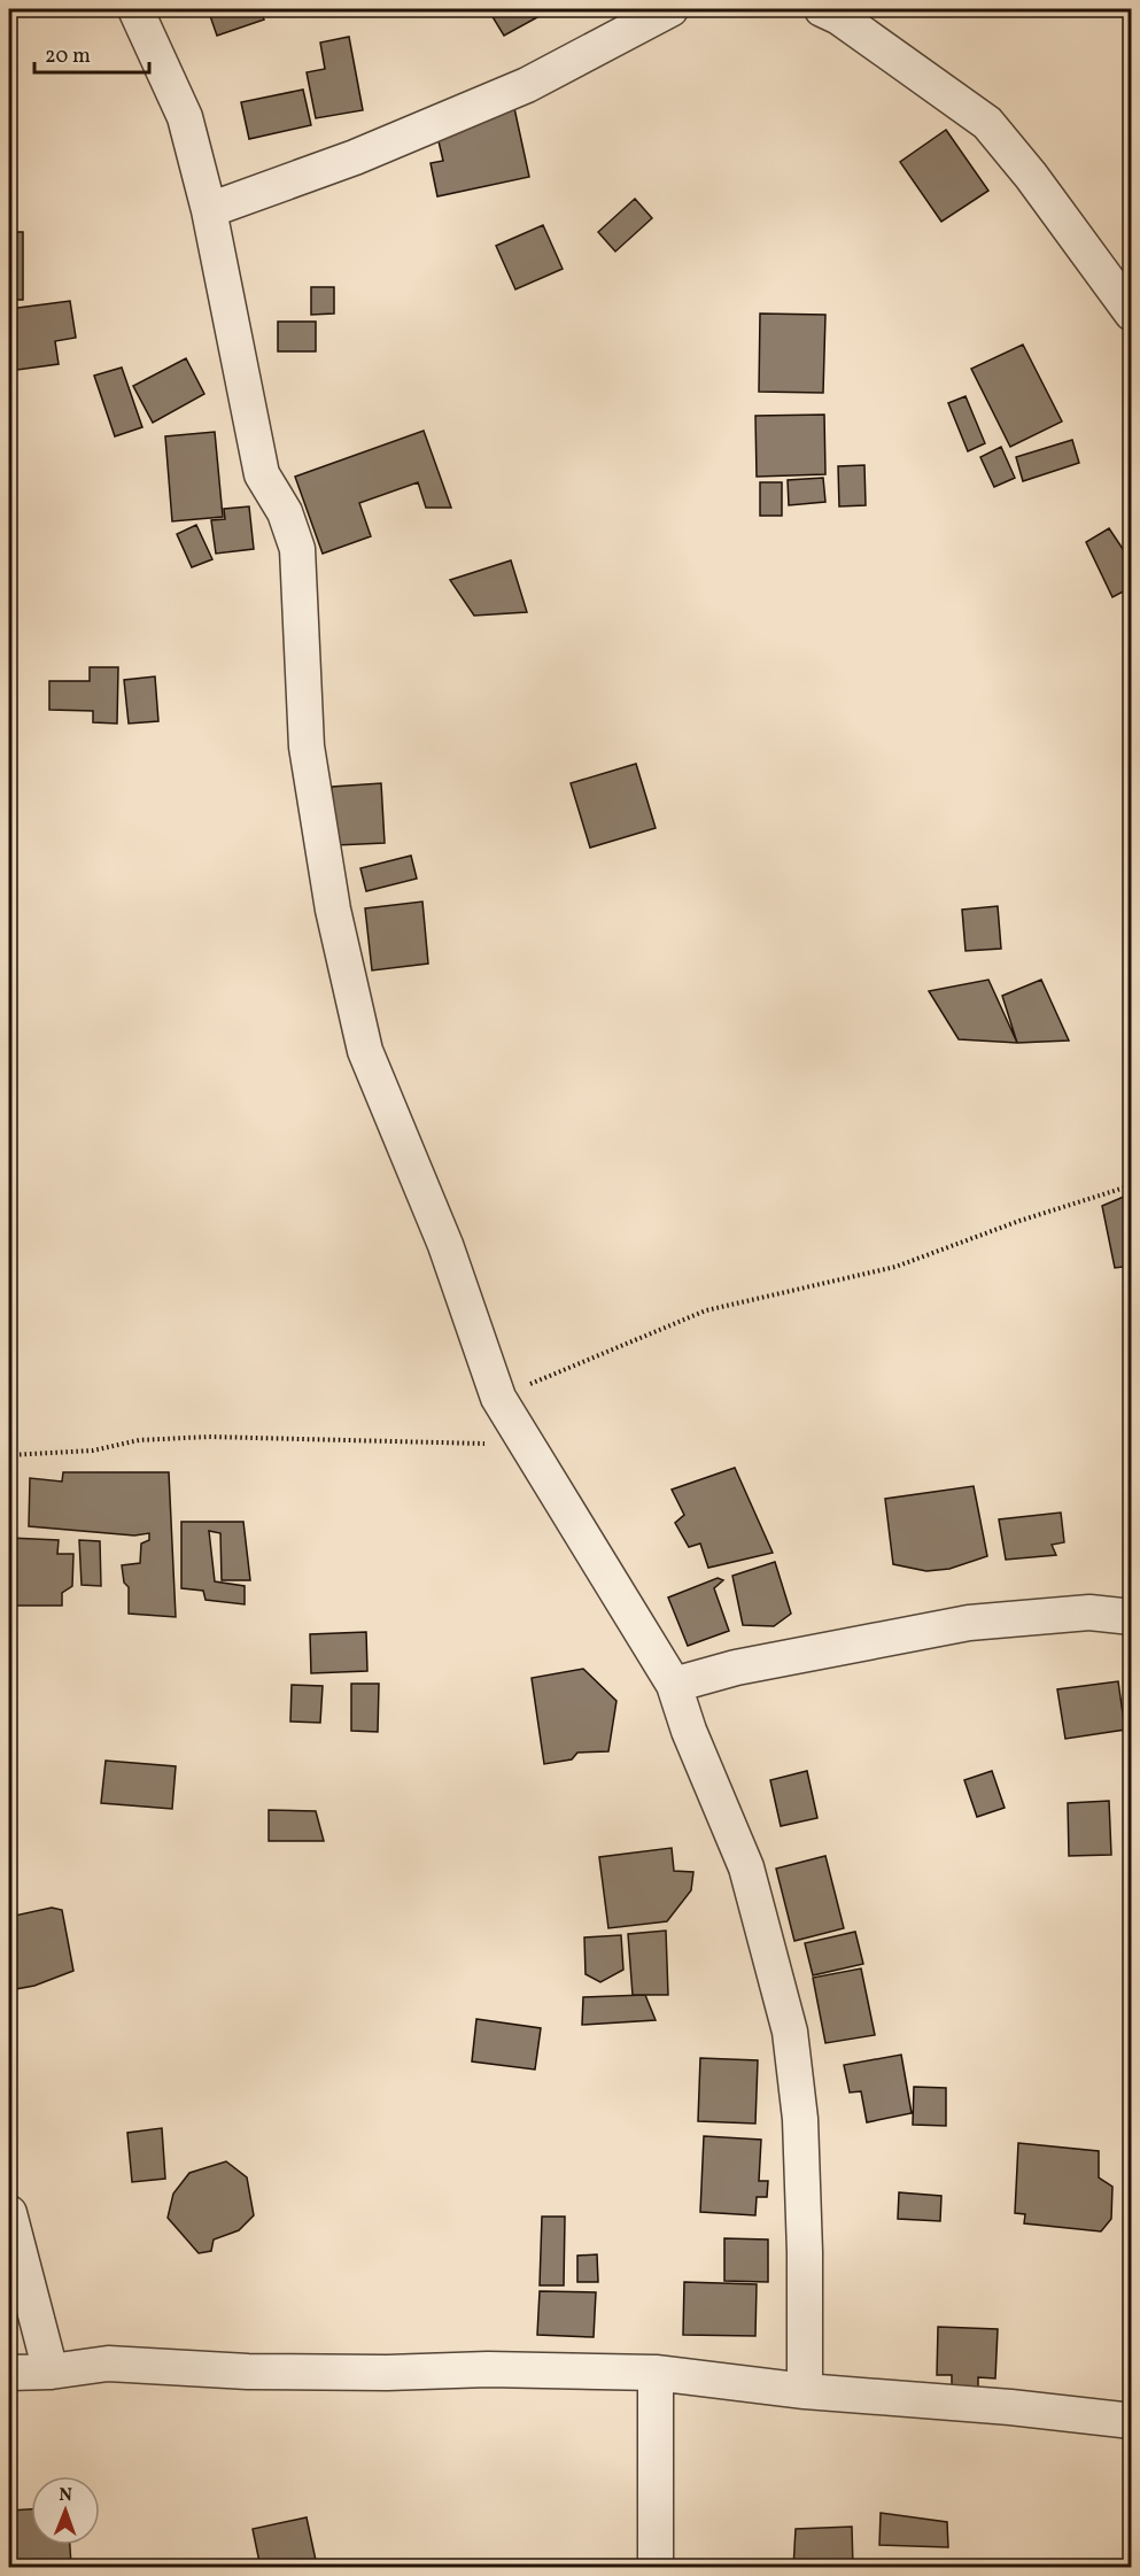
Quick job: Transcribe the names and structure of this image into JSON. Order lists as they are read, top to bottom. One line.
{"scale_bar":"20 m","north":"top"}
